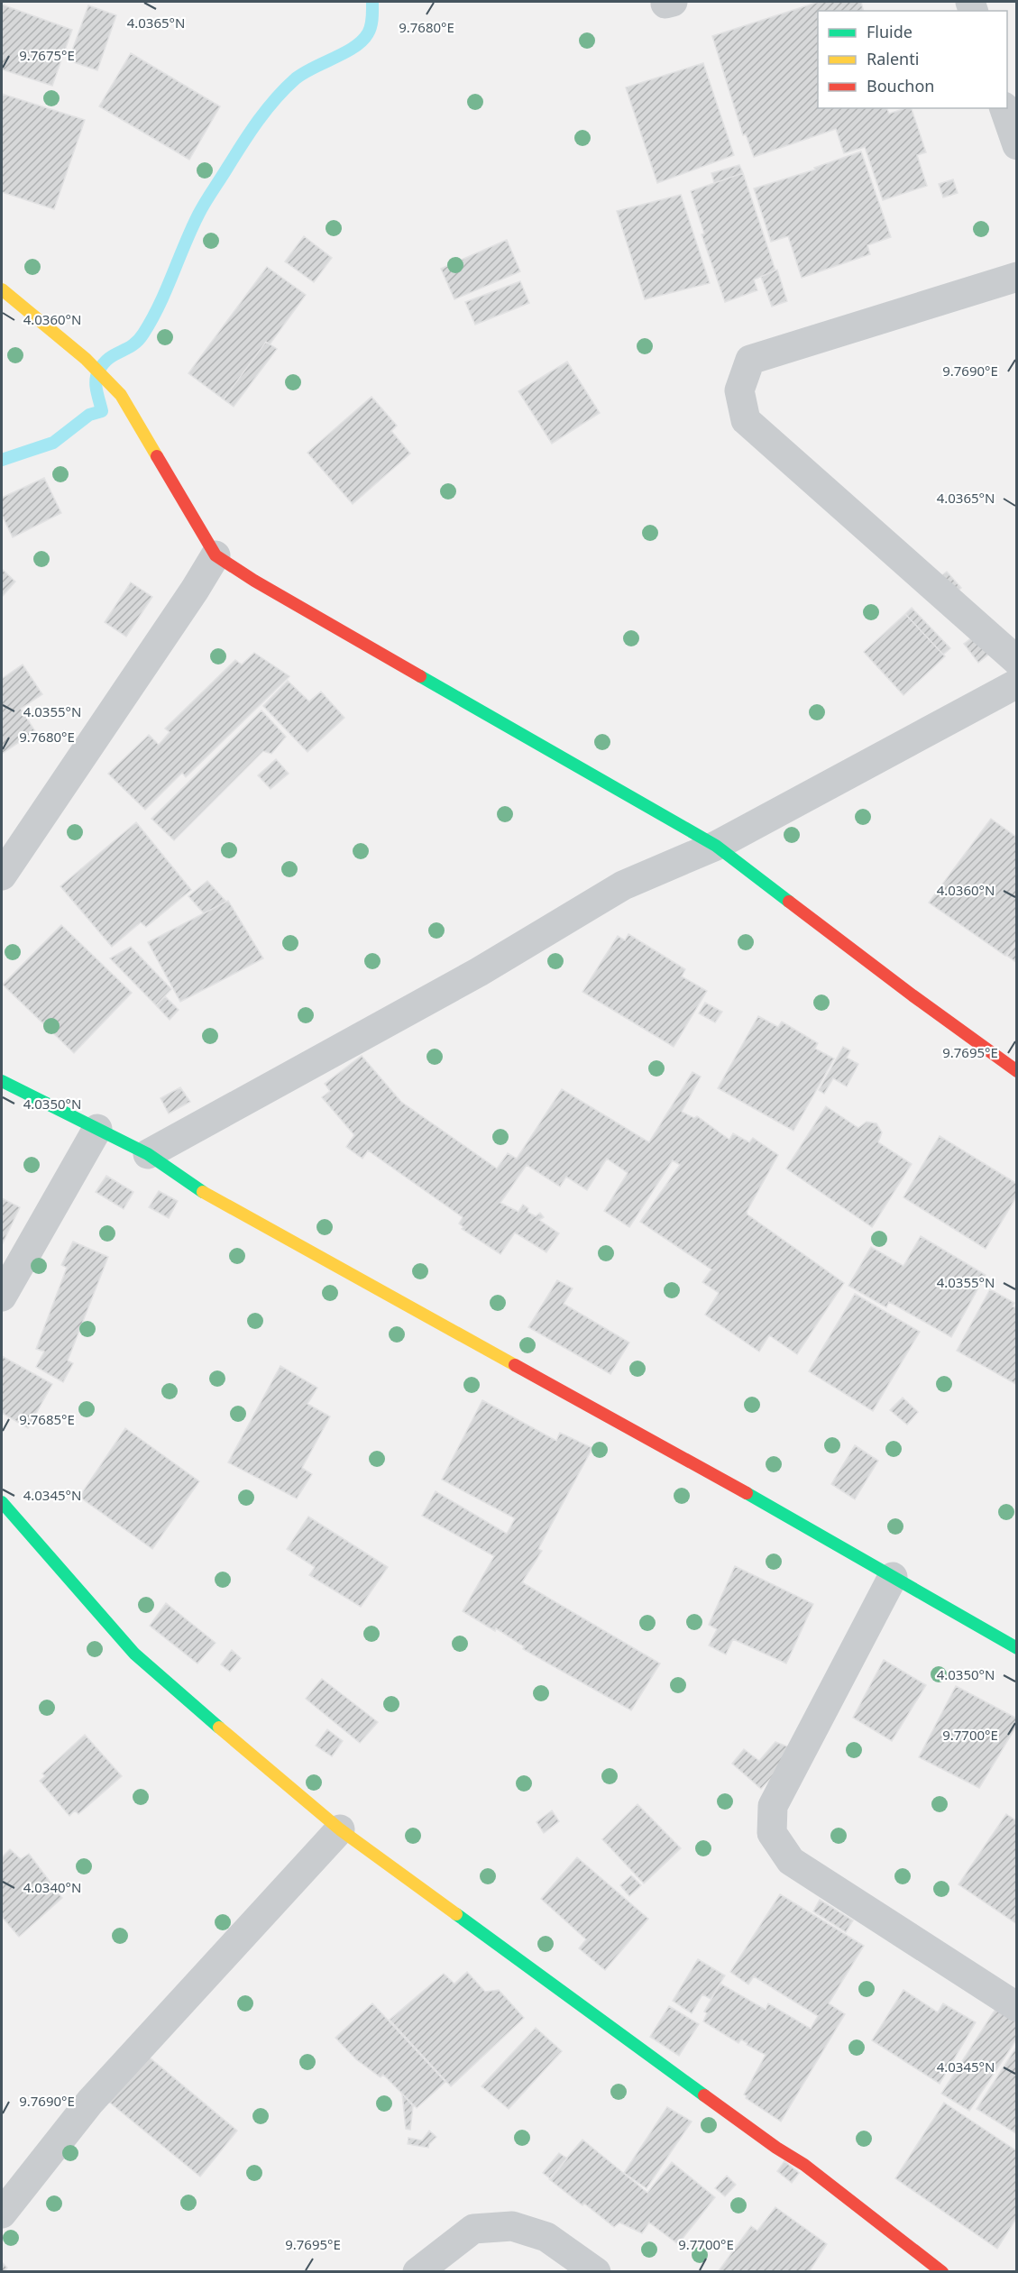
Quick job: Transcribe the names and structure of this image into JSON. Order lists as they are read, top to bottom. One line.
{"legend":["Fluide","Ralenti","Bouchon"],"coordinates":["4.0365°N","9.7680°E","9.7675°E","4.0360°N","9.7690°E","4.0355°N","9.7695°E","4.0350°N","9.7685°E","4.0345°N","9.7700°E","4.0340°N"]}
